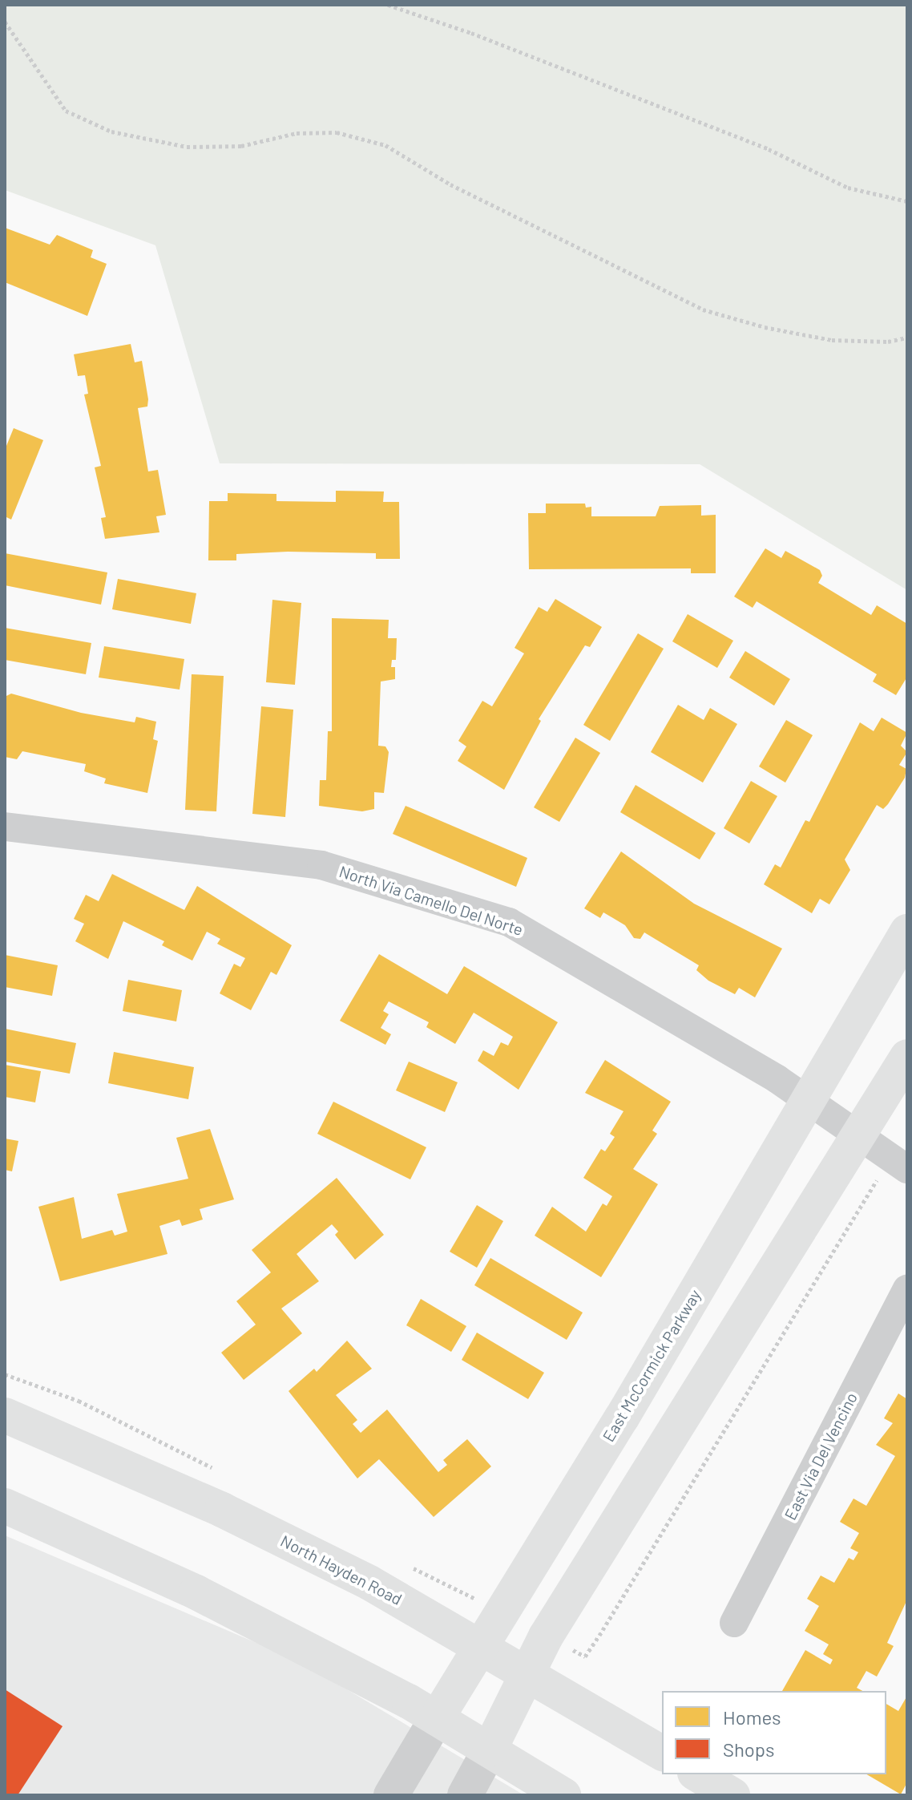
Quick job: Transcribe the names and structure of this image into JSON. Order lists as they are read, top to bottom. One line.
{"streets":{"main road":["East McCormick Parkway","North Hayden Road"],"street":["North Via Camello Del Norte","East Via Del Vencino"]},"crossings":[["North Via Camello Del Norte","East McCormick Parkway"],["East McCormick Parkway","North Hayden Road"]],"legend":["Homes","Shops"]}
